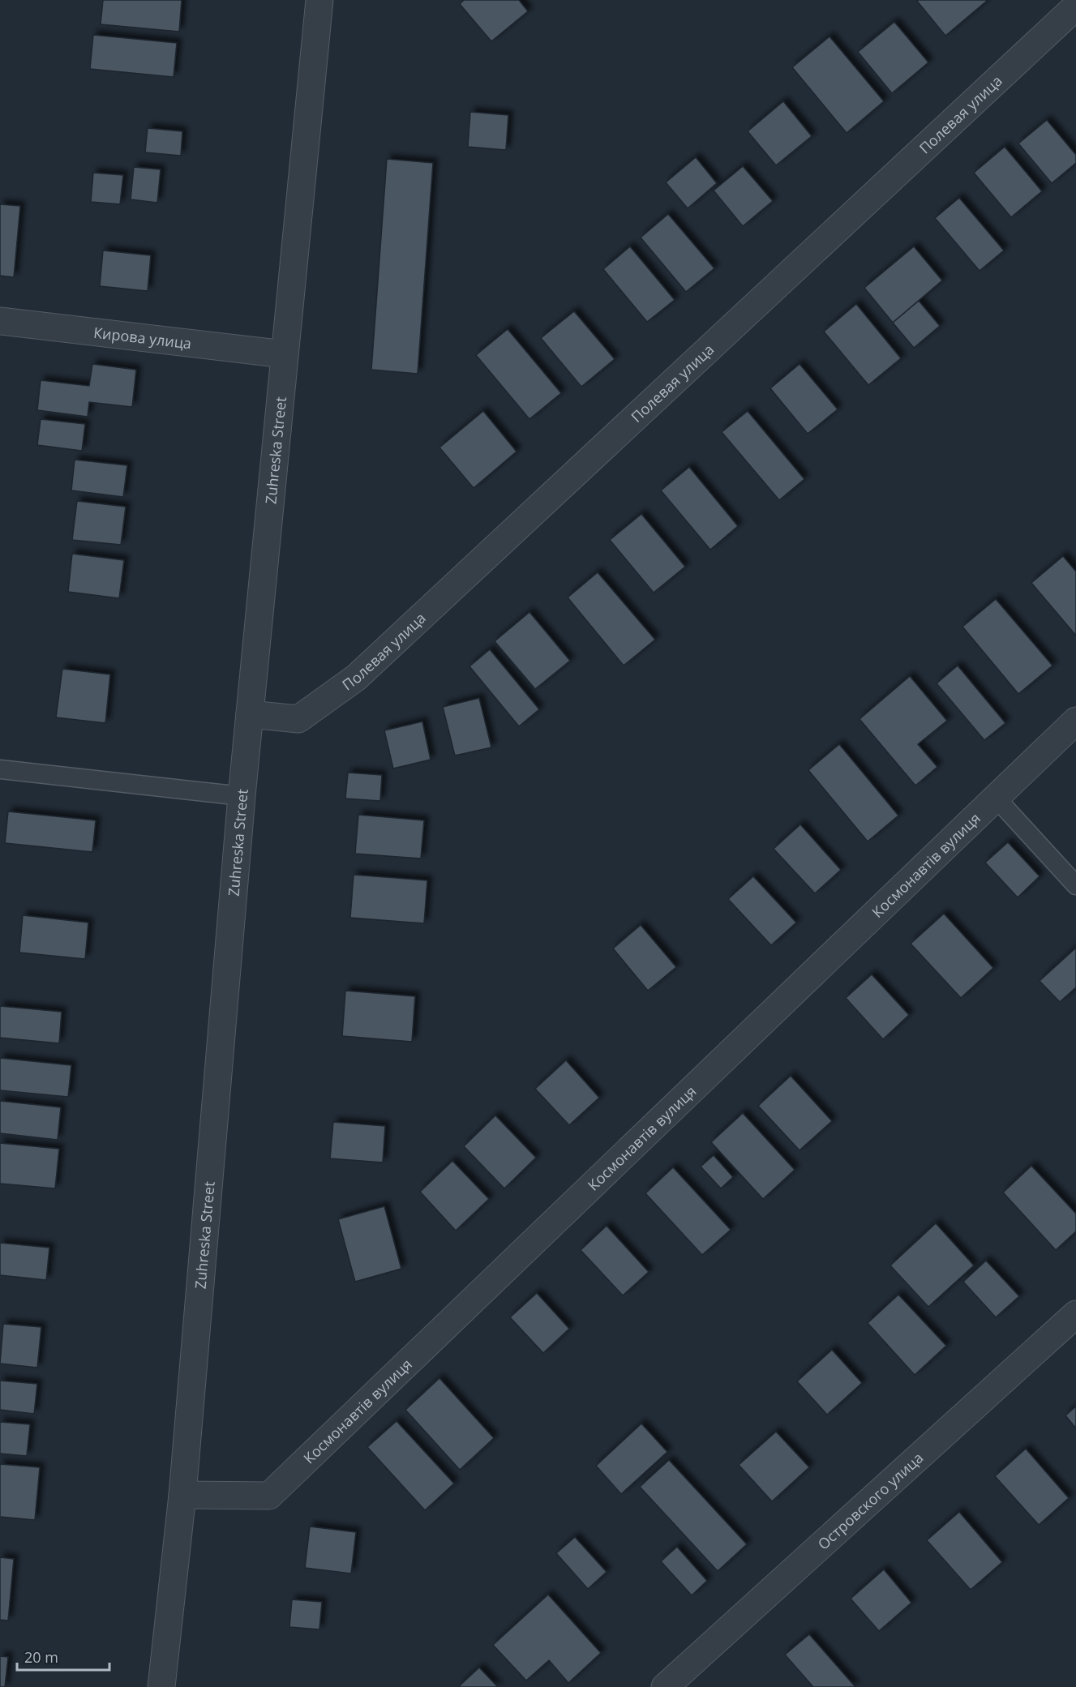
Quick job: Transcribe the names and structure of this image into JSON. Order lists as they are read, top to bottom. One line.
{"streets":{"street":["Полевая улица","Кирова улица","Zuhreska Street","Космонавтів вулиця","Островского улица"]},"crossings":[["Полевая улица","Zuhreska Street"],["Кирова улица","Zuhreska Street"],["Zuhreska Street","Космонавтів вулиця"]],"scale_bar":"20 m"}
